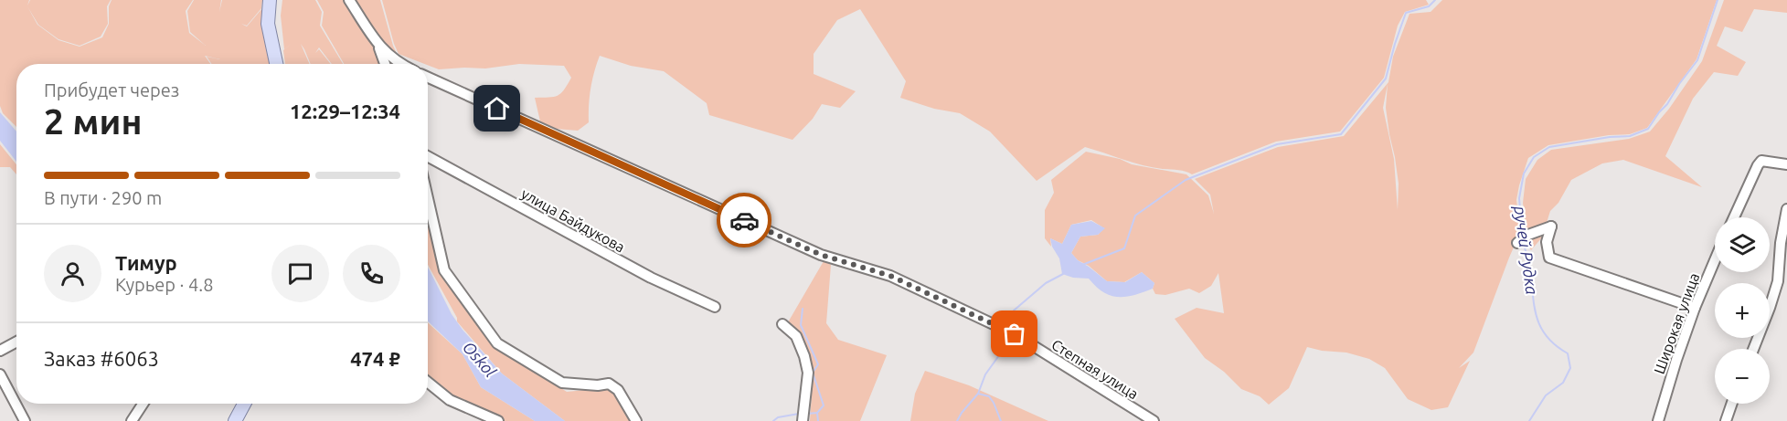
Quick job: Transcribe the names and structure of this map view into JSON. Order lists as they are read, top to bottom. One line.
{"streets":{"street":["улица Байдукова","Широкая улица","Степная улица"]},"water":["ручей Рудка","Oskol"],"page":{"heading":["2 мин","Прибудет через","12:29–12:34"],"panel":["Тимур","Курьер · 4.8","Заказ #6063","474 ₽"],"bar":"В пути · 290 m","map_buttons":["+","−"]}}
